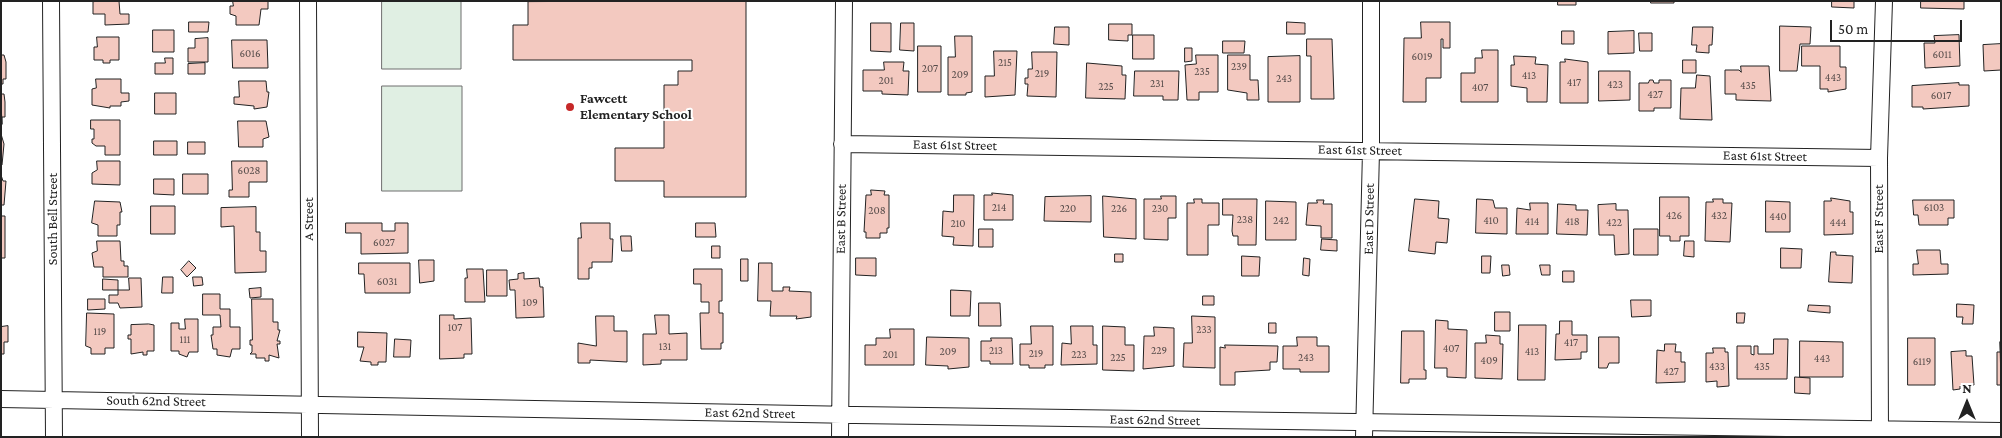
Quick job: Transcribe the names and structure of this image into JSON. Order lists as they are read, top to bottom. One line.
{"streets":{"street":["East 61st Street","South Bell Street","A Street","East B Street","East D Street","East F Street","South 62nd Street","East 62nd Street"]},"crossings":[["East 61st Street","East B Street"],["East 61st Street","East D Street"],["East 61st Street","East F Street"],["South Bell Street","South 62nd Street"],["A Street","South 62nd Street"],["A Street","East 62nd Street"],["East B Street","East 62nd Street"],["East D Street","East 62nd Street"],["East F Street","East 62nd Street"],["South 62nd Street","East 62nd Street"]],"places":["Fawcett Elementary School"],"house_numbers":["6016","6011","6019","215","239","207","235","219","209","413","443","243","201","417","231","423","435","225","407","427","6017","6028","214","6103","220","226","230","208","426","432","440","238","242","410","414","418","422","444","210","6027","6031","109","107","233","119","111","417","131","407","213","229","209","413","219","201","223","225","243","443","409","6119","433","435","427"],"scale_bar":"50 m","north":"top"}
